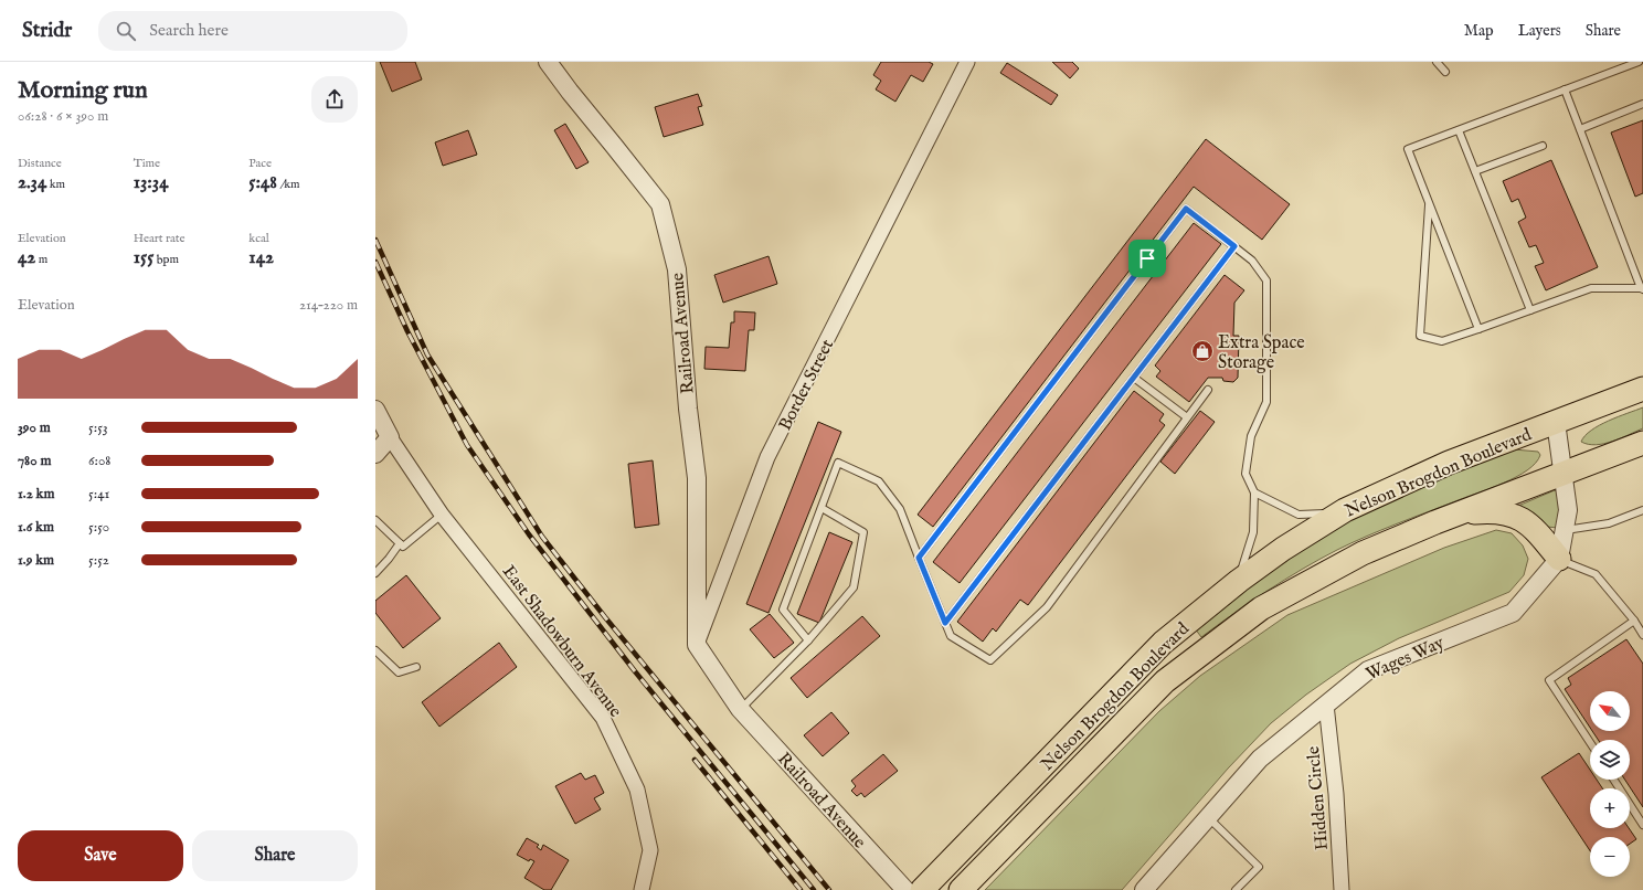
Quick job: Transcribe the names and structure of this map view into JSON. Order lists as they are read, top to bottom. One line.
{"streets":{"highway":["Nelson Brogdon Boulevard"],"street":["Railroad Avenue","Border Street","East Shadowburn Avenue","Wages Way","Hidden Circle"]},"crossings":[["Railroad Avenue","Border Street"],["Wages Way","Hidden Circle"]],"places":{"shop":["Extra Space Storage"]},"north":"top left","page":{"header":"Stridr","search":"Search here","nav":["Map","Layers","Share"],"heading":["Morning run","06:28 · 6 × 390 m"],"stats":[["Distance","2.34 km"],["Time","13:34"],["Pace","5:48 /km"],["Elevation","42 m"],["Heart rate","155 bpm"],["kcal","142"]],"chart":["Elevation","214–220 m"],"list":[{"name":"390 m","note":"5:53"},{"name":"780 m","note":"6:08"},{"name":"1.2 km","note":"5:41"},{"name":"1.6 km","note":"5:50"},{"name":"1.9 km","note":"5:52"}],"map_buttons":["+","−"],"buttons":["Save","Share"]}}
